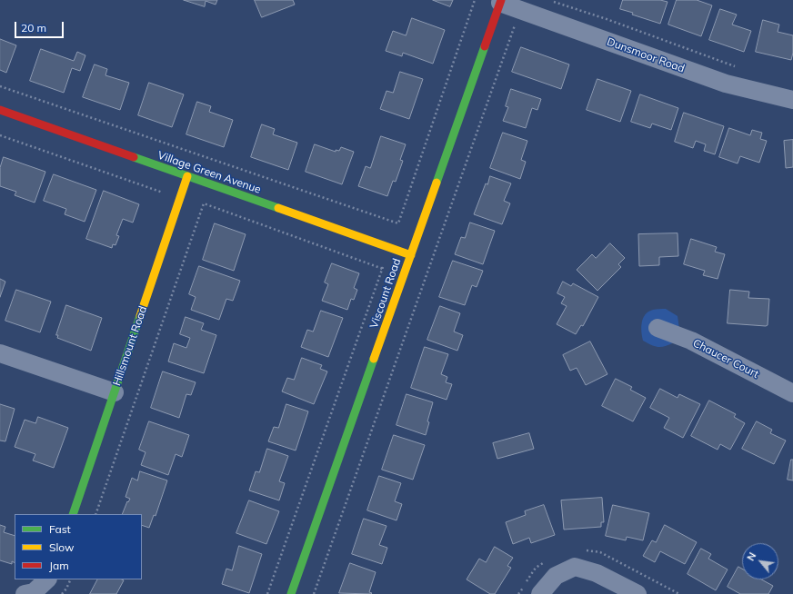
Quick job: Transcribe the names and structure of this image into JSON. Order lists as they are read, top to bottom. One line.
{"streets":{"street":["Dunsmoor Road","Village Green Avenue","Viscount Road","Hillsmount Road","Chaucer Court"]},"crossings":[["Dunsmoor Road","Viscount Road"],["Village Green Avenue","Viscount Road"],["Village Green Avenue","Hillsmount Road"]],"legend":["Fast","Slow","Jam"],"scale_bar":"20 m","north":"top left"}
